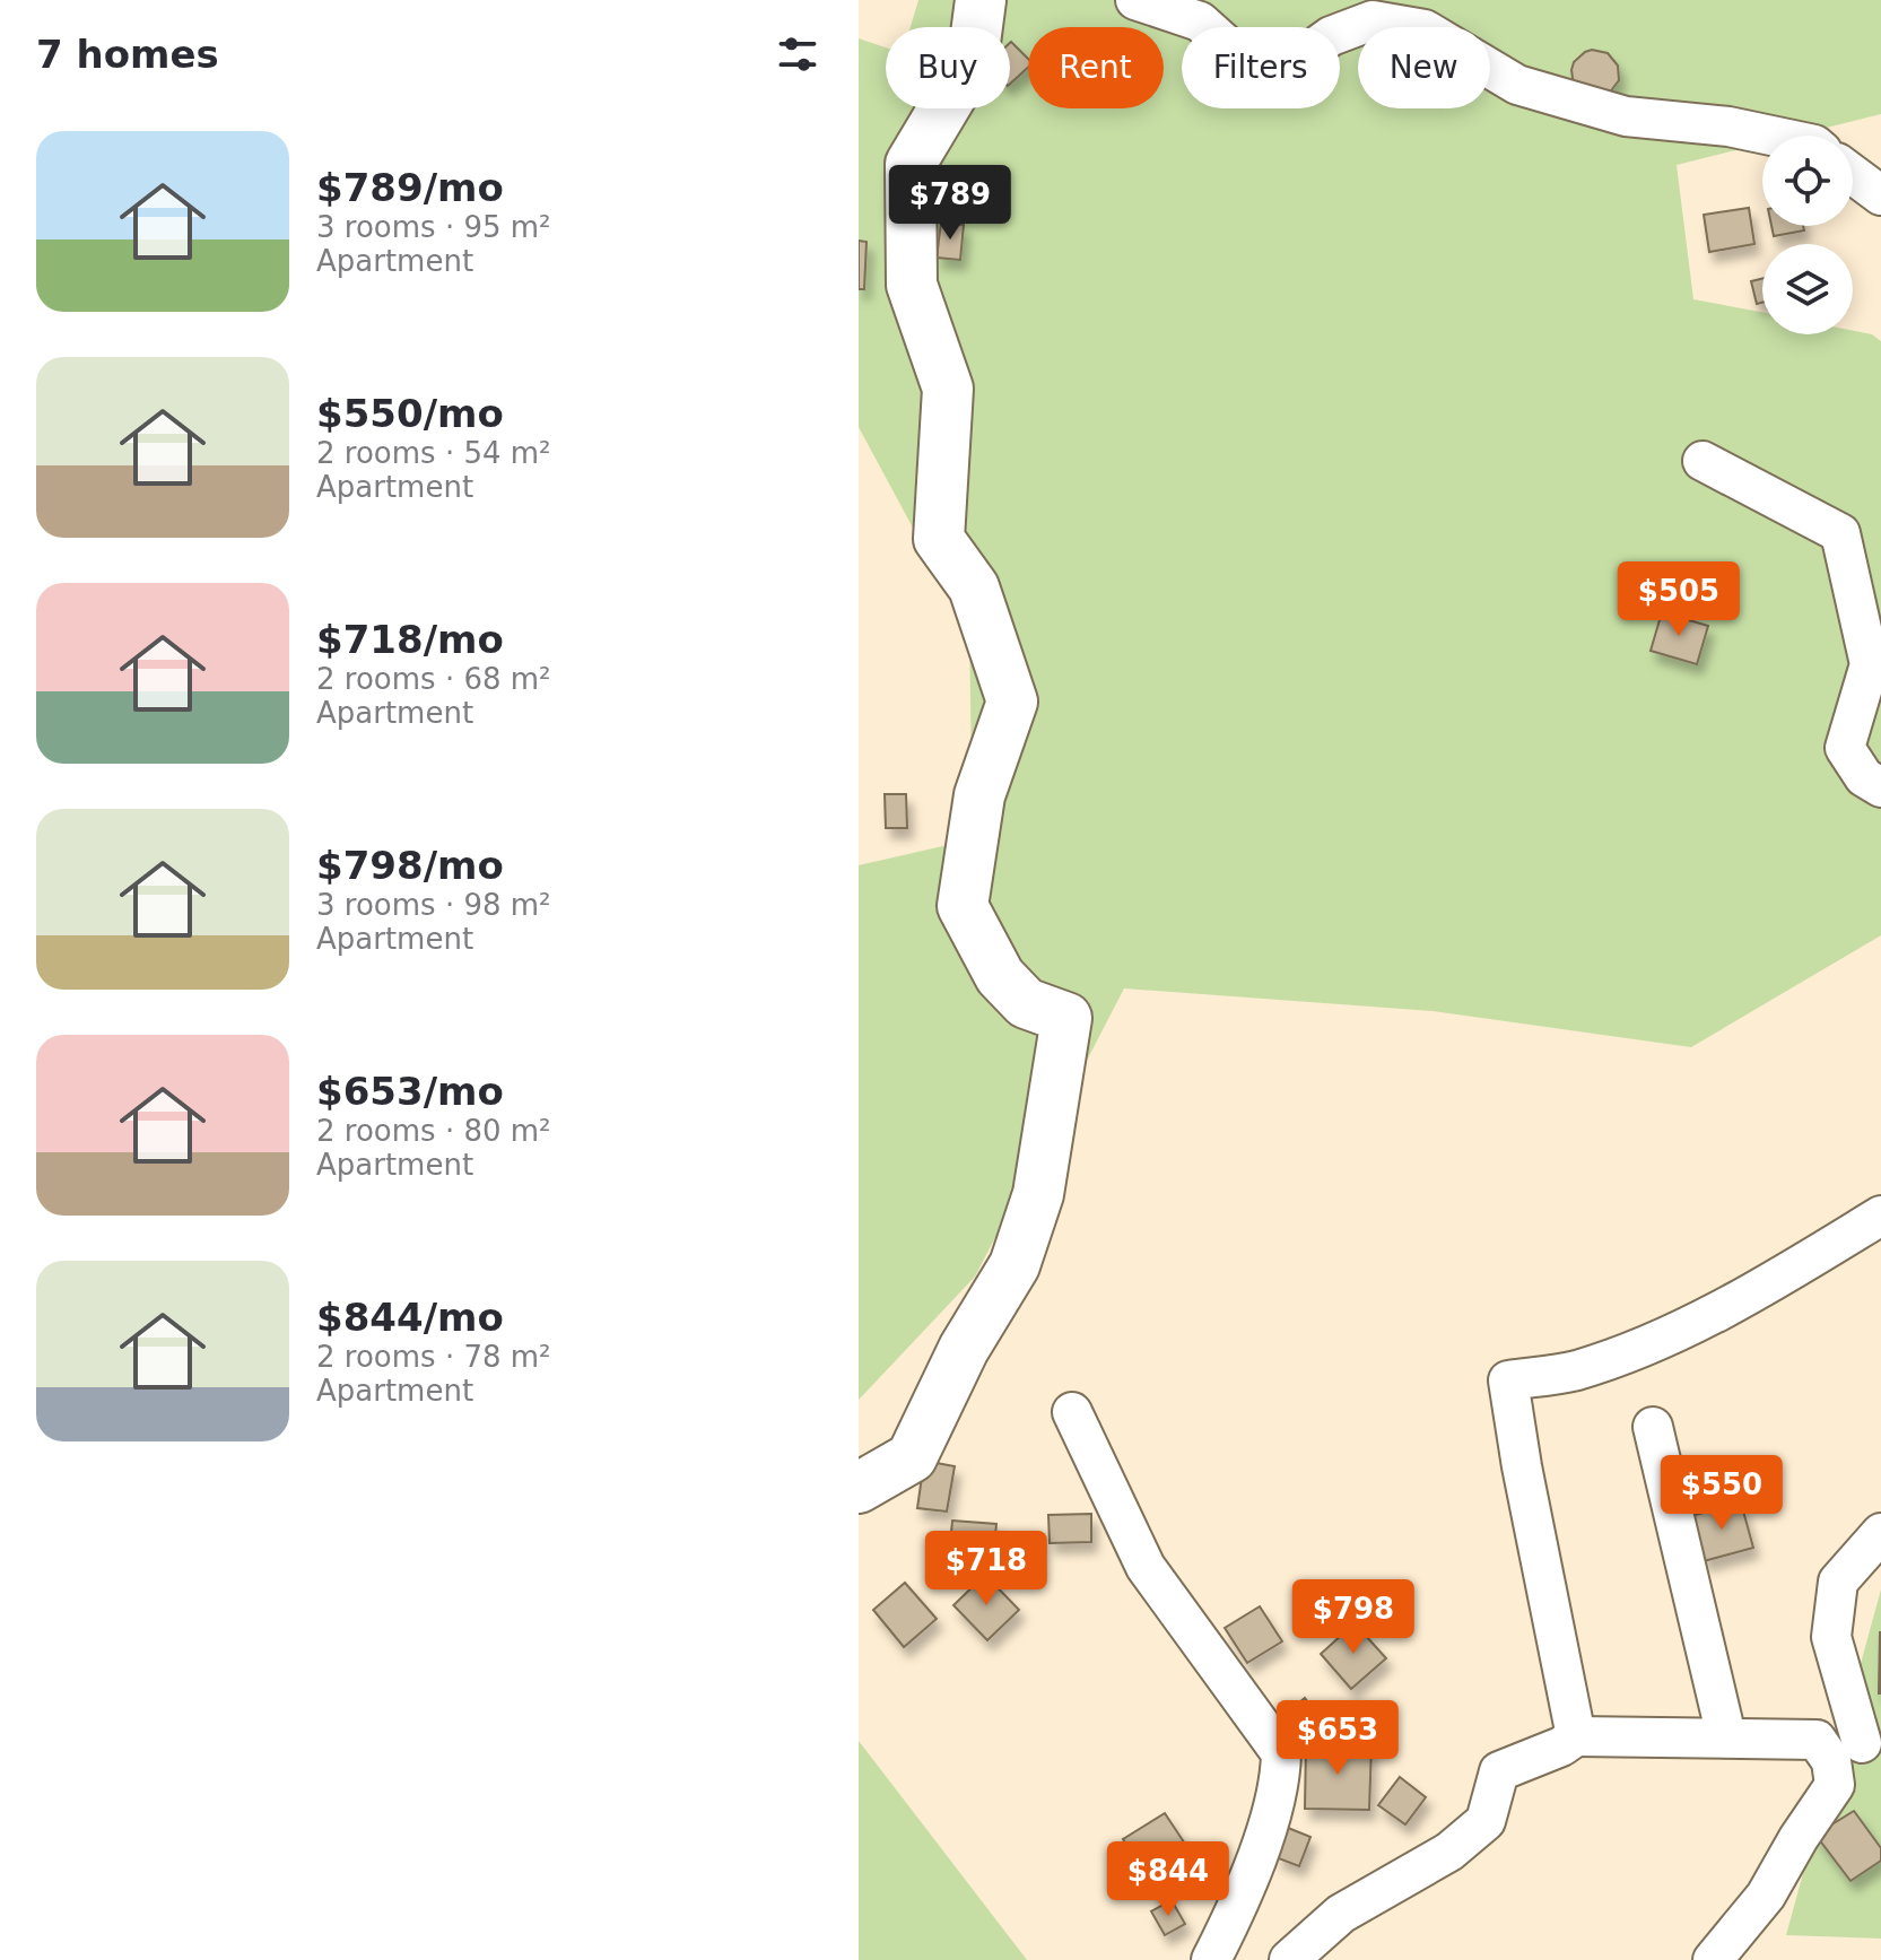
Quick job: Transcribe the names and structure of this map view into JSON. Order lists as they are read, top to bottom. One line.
{"page":{"heading":"7 homes","chip":["Buy","Rent","Filters","New"],"list":[{"name":"$789/mo","note":"3 rooms · 95 m² · Apartment"},{"name":"$550/mo","note":"2 rooms · 54 m² · Apartment"},{"name":"$718/mo","note":"2 rooms · 68 m² · Apartment"},{"name":"$798/mo","note":"3 rooms · 98 m² · Apartment"},{"name":"$653/mo","note":"2 rooms · 80 m² · Apartment"},{"name":"$844/mo","note":"2 rooms · 78 m² · Apartment"}],"price":["$789","$505","$550","$718","$798","$653","$844"]}}
